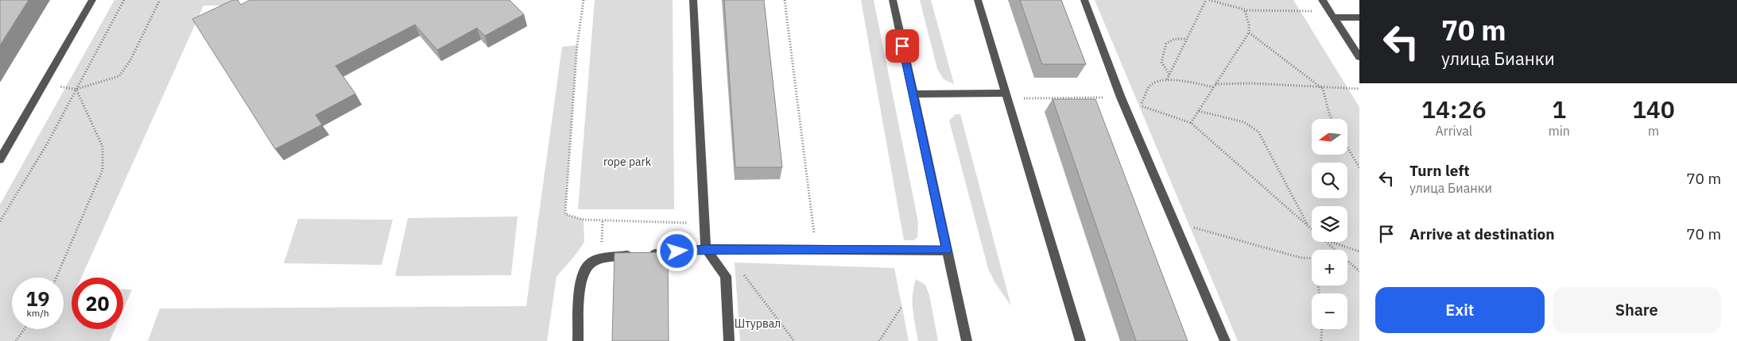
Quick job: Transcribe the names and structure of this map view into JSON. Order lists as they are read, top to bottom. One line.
{"parks":["rope park","Штурвал"],"north":"left","page":{"turn":["70 m","улица Бианки"],"eta":["14:26","Arrival","1","min","140","m"],"map_buttons":["+","−"],"list":[{"name":"Turn left","note":"улица Бианки","value":"70 m"},{"name":"Arrive at destination","value":"70 m"}],"speed":"19 km/h","limit":"20","buttons":["Exit","Share"]}}
